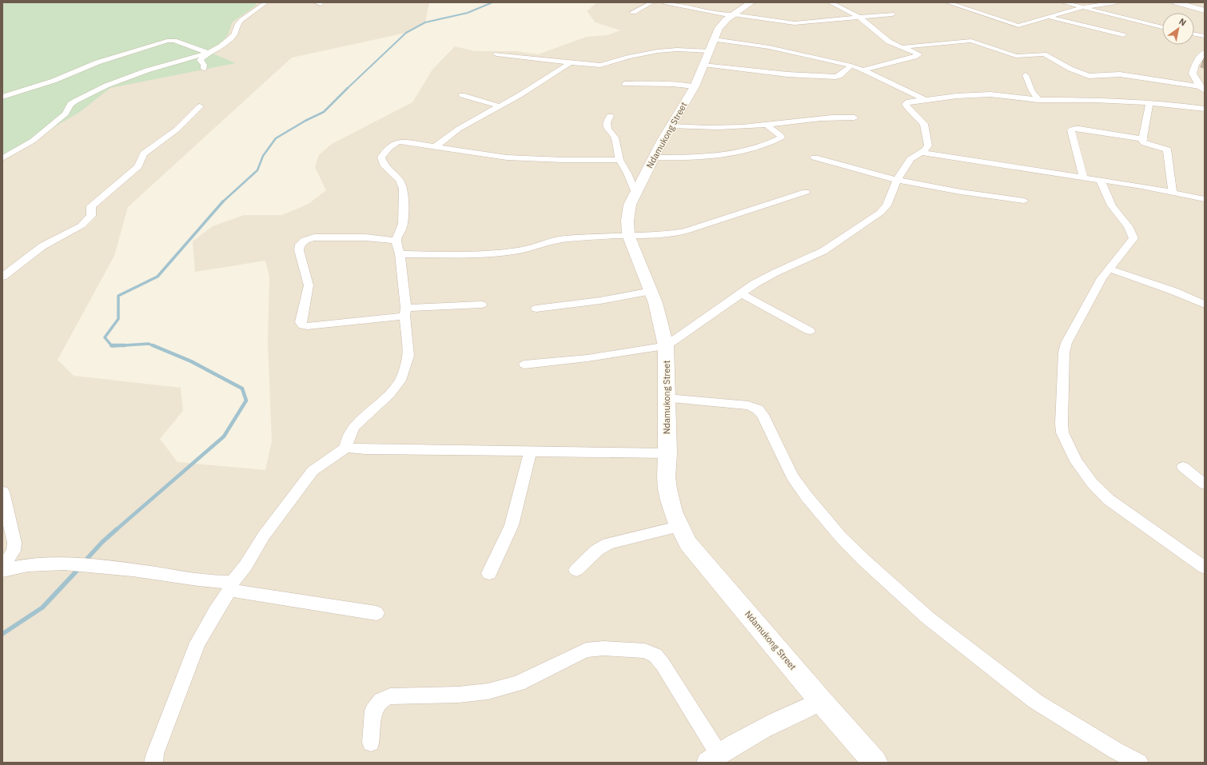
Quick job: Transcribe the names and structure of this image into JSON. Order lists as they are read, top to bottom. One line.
{"streets":{"main road":["Ndamukong Street"]},"north":"top right"}
